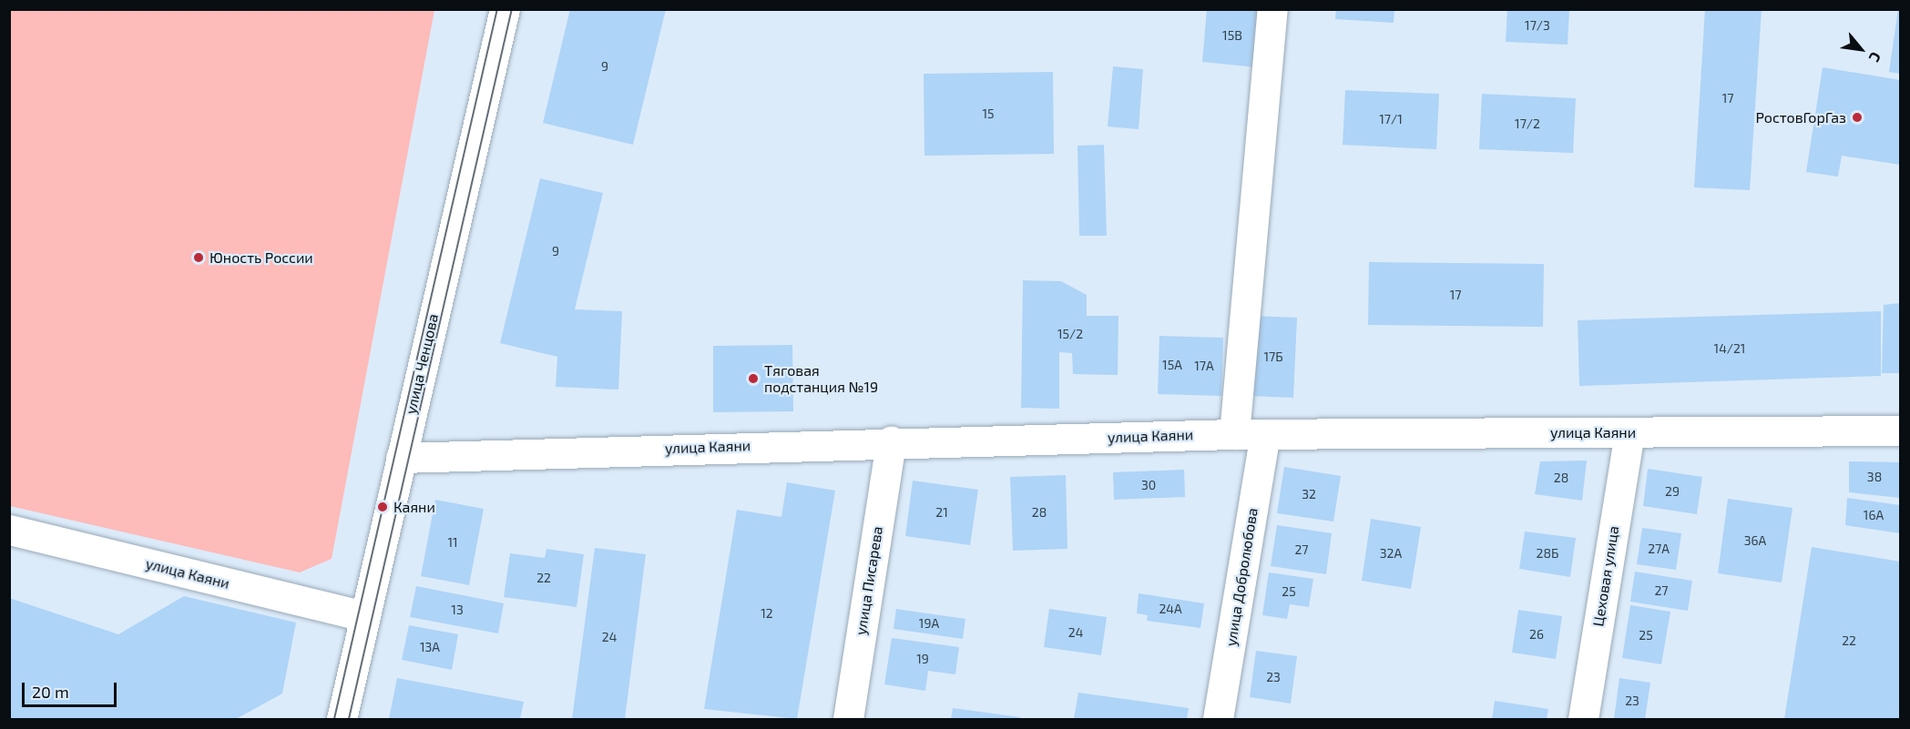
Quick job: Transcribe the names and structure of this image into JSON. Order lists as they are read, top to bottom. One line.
{"streets":{"street":["улица Ченцова","улица Каяни","Цеховая улица","улица Добролюбова","улица Писарева"]},"crossings":[["улица Ченцова","улица Каяни"],["улица Каяни","Цеховая улица"],["улица Каяни","улица Добролюбова"],["улица Каяни","улица Писарева"]],"places":["РостовГорГаз","Юность России","Тяговая подстанция №19","Каяни"],"house_numbers":["17/3","15В","9","17","15","17/1","17/2","9","17","15/2","14/21","17Б","15А","17А","38","28","30","29","32","21","28","16А","36А","11","27А","27","32А","28Б","22","27","25","24А","13","12","19А","24","26","25","24","22","13А","19","23","23"],"scale_bar":"20 m","north":"bottom right"}
